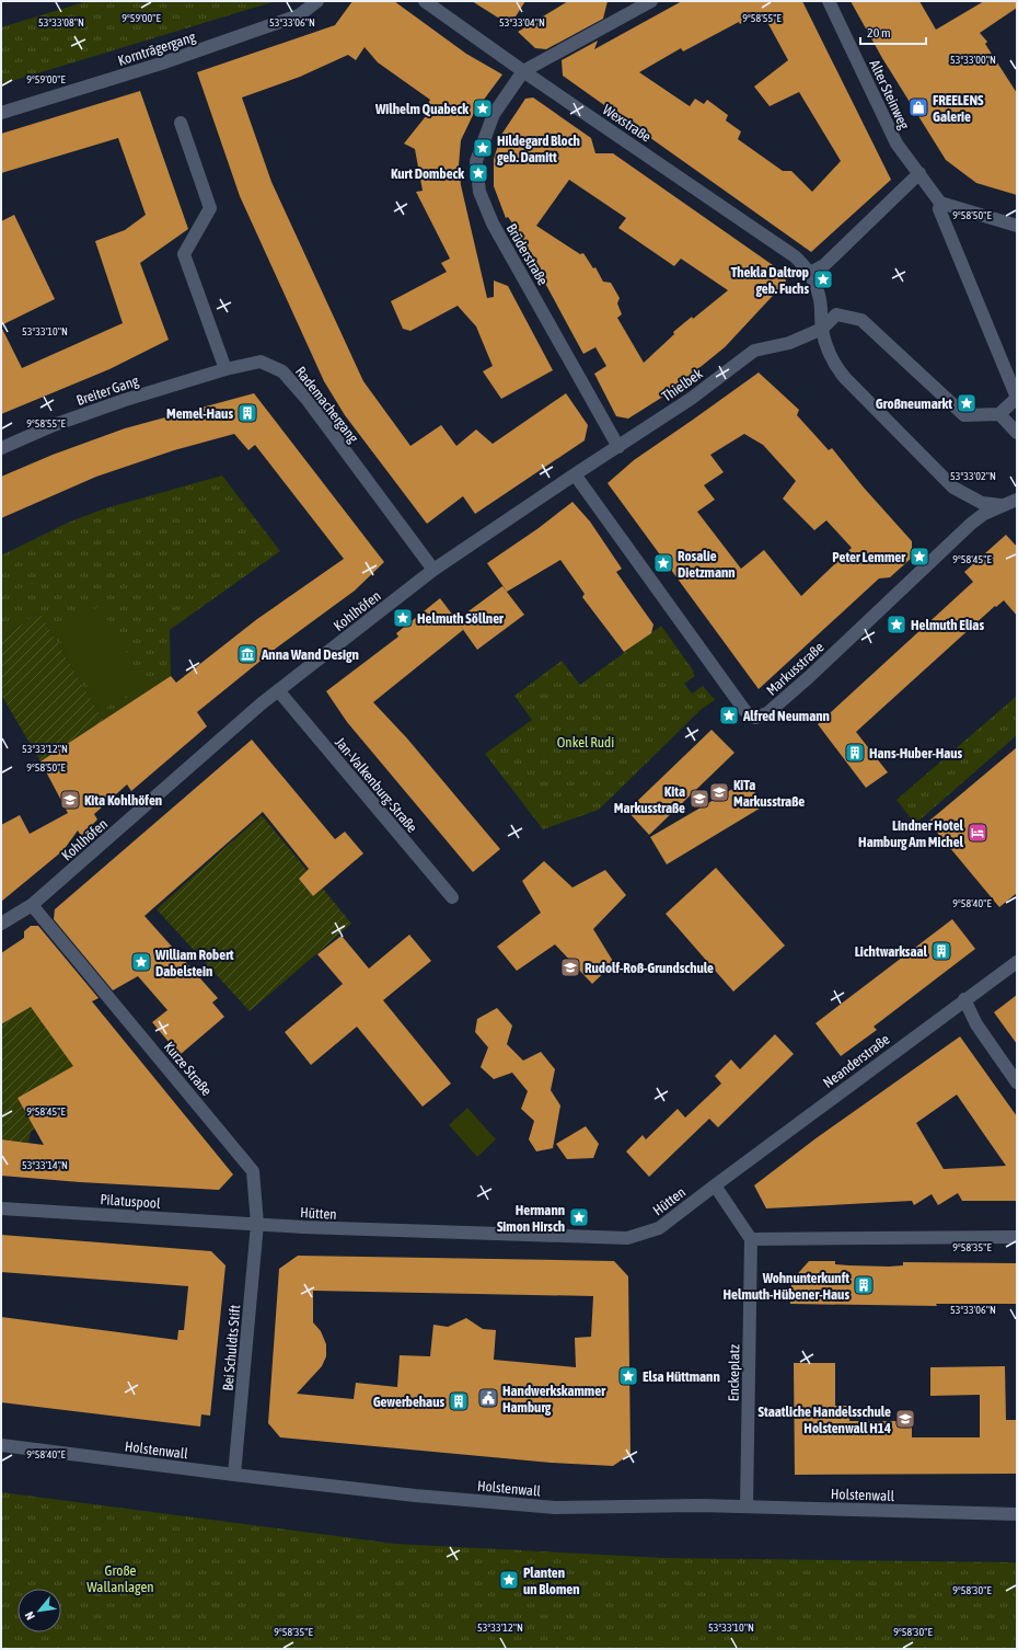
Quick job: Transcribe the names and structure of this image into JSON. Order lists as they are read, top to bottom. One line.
{"streets":{"street":["Kornträgergang","Alter Steinweg","Wexstraße","Brüderstraße","Thielbek","Breiter Gang","Rademachergang","Kohlhöfen","Markusstraße","Jan-Valkenburg-Straße","Neanderstraße","Kurze Straße","Pilatuspool","Hütten","Bei Schuldts Stift","Enckeplatz","Holstenwall"]},"crossings":[["Wexstraße","Brüderstraße"],["Brüderstraße","Thielbek"],["Brüderstraße","Kohlhöfen"],["Thielbek","Kohlhöfen"],["Breiter Gang","Rademachergang"],["Rademachergang","Kohlhöfen"],["Kohlhöfen","Markusstraße"],["Kohlhöfen","Jan-Valkenburg-Straße"],["Kohlhöfen","Kurze Straße"],["Neanderstraße","Hütten"],["Kurze Straße","Pilatuspool"],["Kurze Straße","Hütten"],["Kurze Straße","Bei Schuldts Stift"],["Pilatuspool","Hütten"],["Pilatuspool","Bei Schuldts Stift"],["Hütten","Bei Schuldts Stift"],["Bei Schuldts Stift","Holstenwall"],["Enckeplatz","Holstenwall"]],"parks":["Onkel Rudi","Große Wallanlagen"],"places":{"shop":["FREELENS Galerie"],"place":["Wilhelm Quabeck","Hildegard Bloch geb. Damitt","Kurt Dombeck","Thekla Daltrop geb. Fuchs","Großneumarkt","Peter Lemmer","Rosalie Dietzmann","Helmuth Söllner","Helmuth Elias","Alfred Neumann","William Robert Dabelstein","Hermann Simon Hirsch","Elsa Hüttmann","Planten un Blomen"],"building":["Memel-Haus","Hans-Huber-Haus","Lichtwarksaal","Wohnunterkunft Helmuth-Hübener-Haus","Gewerbehaus"],"museum":["Anna Wand Design"],"school or university":["KiTa Markusstraße","Kita Markusstraße","Kita Kohlhöfen","Rudolf-Roß-Grundschule","Staatliche Handelsschule Holstenwall H14"],"hotel":["Lindner Hotel Hamburg Am Michel"],"public building":["Handwerkskammer Hamburg"]},"scale_bar":"20 m","north":"bottom left","coordinates":["9°59'00\"E","9°58'55\"E","53°33'08\"N","53°33'06\"N","53°33'04\"N","53°33'00\"N","9°58'50\"E","53°33'10\"N","53°33'02\"N","9°58'45\"E","53°33'12\"N","9°58'40\"E","53°33'14\"N","9°58'35\"E","9°58'30\"E"]}
